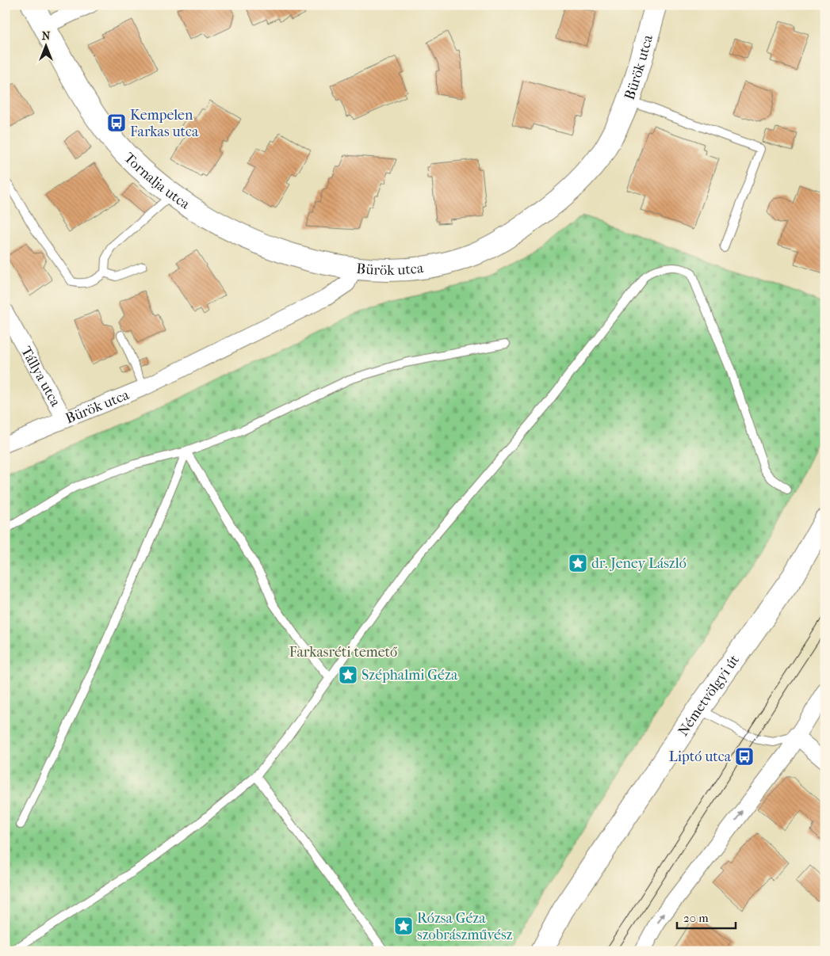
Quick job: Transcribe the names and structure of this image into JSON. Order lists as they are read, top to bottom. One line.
{"streets":{"street":["Bürök utca","Tornalja utca","Tállya utca","Németvölgyi út"]},"crossings":[["Bürök utca","Tornalja utca"],["Bürök utca","Tállya utca"]],"parks":["Farkasréti temető"],"places":{"bus stop":["Kempelen Farkas utca","Liptó utca"],"place":["dr. Jeney László","Széphalmi Géza","Rózsa Géza szobrászművész"]},"scale_bar":"20 m","north":"top"}
